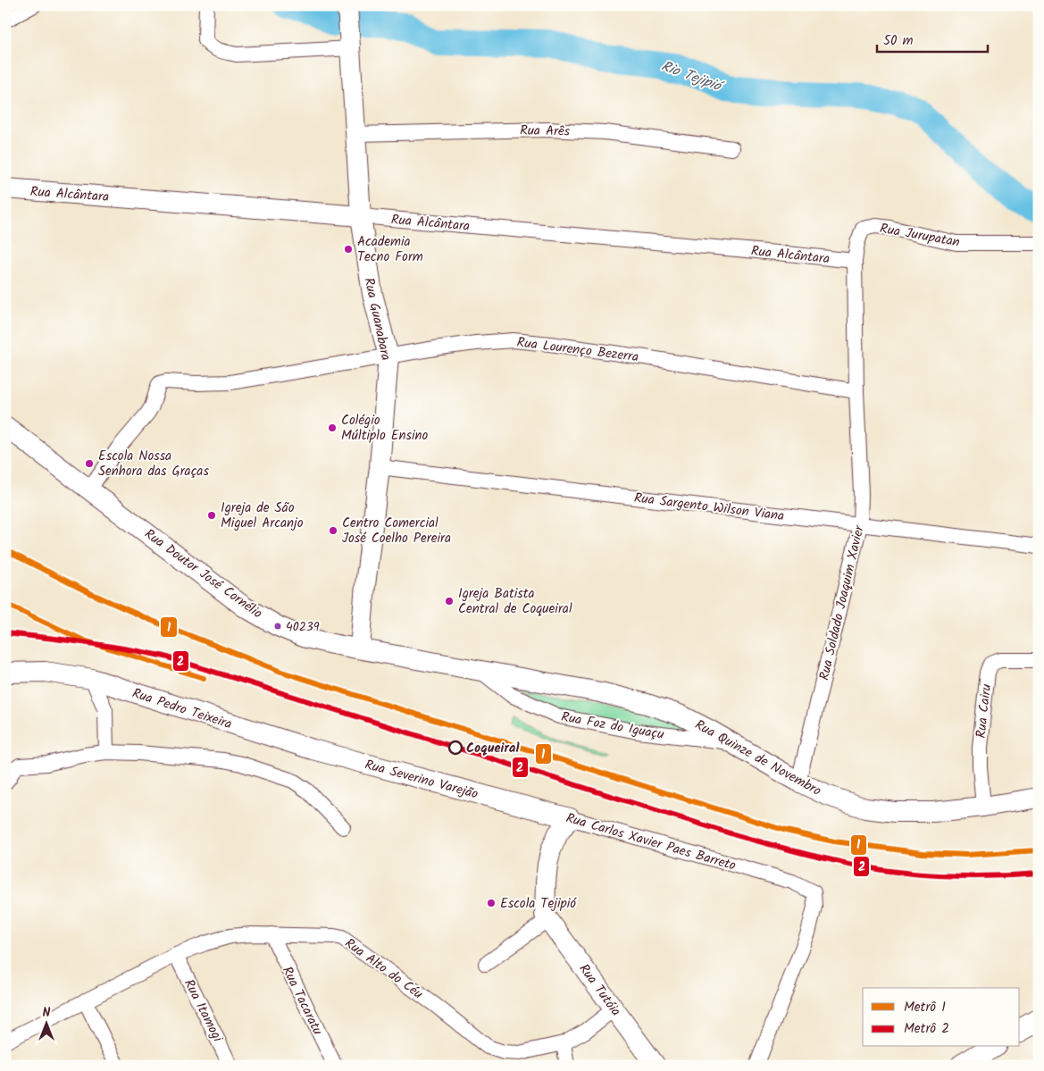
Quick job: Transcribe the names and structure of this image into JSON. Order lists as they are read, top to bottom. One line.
{"streets":{"street":["Rua Arês","Rua Alcântara","Rua Jurupatan","Rua Guanabara","Rua Lourenço Bezerra","Rua Sargento Wilson Viana","Rua Doutor José Cornélio","Rua Soldado Joaquim Xavier","Rua Pedro Teixeira","Rua Cairu","Rua Foz do Iguaçu","Rua Quinze de Novembro","Rua Severino Varejão","Rua Carlos Xavier Paes Barreto","Rua Alto do Céu","Rua Tutóia","Rua Tacaratu","Rua Itamogi"]},"crossings":[["Rua Arês","Rua Guanabara"],["Rua Alcântara","Rua Jurupatan"],["Rua Alcântara","Rua Guanabara"],["Rua Alcântara","Rua Soldado Joaquim Xavier"],["Rua Jurupatan","Rua Soldado Joaquim Xavier"],["Rua Guanabara","Rua Lourenço Bezerra"],["Rua Guanabara","Rua Sargento Wilson Viana"],["Rua Guanabara","Rua Doutor José Cornélio"],["Rua Lourenço Bezerra","Rua Doutor José Cornélio"],["Rua Lourenço Bezerra","Rua Soldado Joaquim Xavier"],["Rua Sargento Wilson Viana","Rua Soldado Joaquim Xavier"],["Rua Doutor José Cornélio","Rua Foz do Iguaçu"],["Rua Doutor José Cornélio","Rua Quinze de Novembro"],["Rua Soldado Joaquim Xavier","Rua Quinze de Novembro"],["Rua Pedro Teixeira","Rua Severino Varejão"],["Rua Cairu","Rua Quinze de Novembro"],["Rua Foz do Iguaçu","Rua Quinze de Novembro"],["Rua Severino Varejão","Rua Carlos Xavier Paes Barreto"],["Rua Alto do Céu","Rua Tutóia"],["Rua Alto do Céu","Rua Tacaratu"],["Rua Alto do Céu","Rua Itamogi"]],"water":["Rio Tejipió"],"places":["Academia Tecno Form","Colégio Múltiplo Ensino","Escola Nossa Senhora das Graças","Igreja de São Miguel Arcanjo","Centro Comercial José Coelho Pereira","Igreja Batista Central de Coqueiral","40239","Coqueiral","Escola Tejipió"],"lines":["metro line 1","metro line 2"],"legend":["Metrô 1","Metrô 2"],"scale_bar":"50 m","north":"top"}
